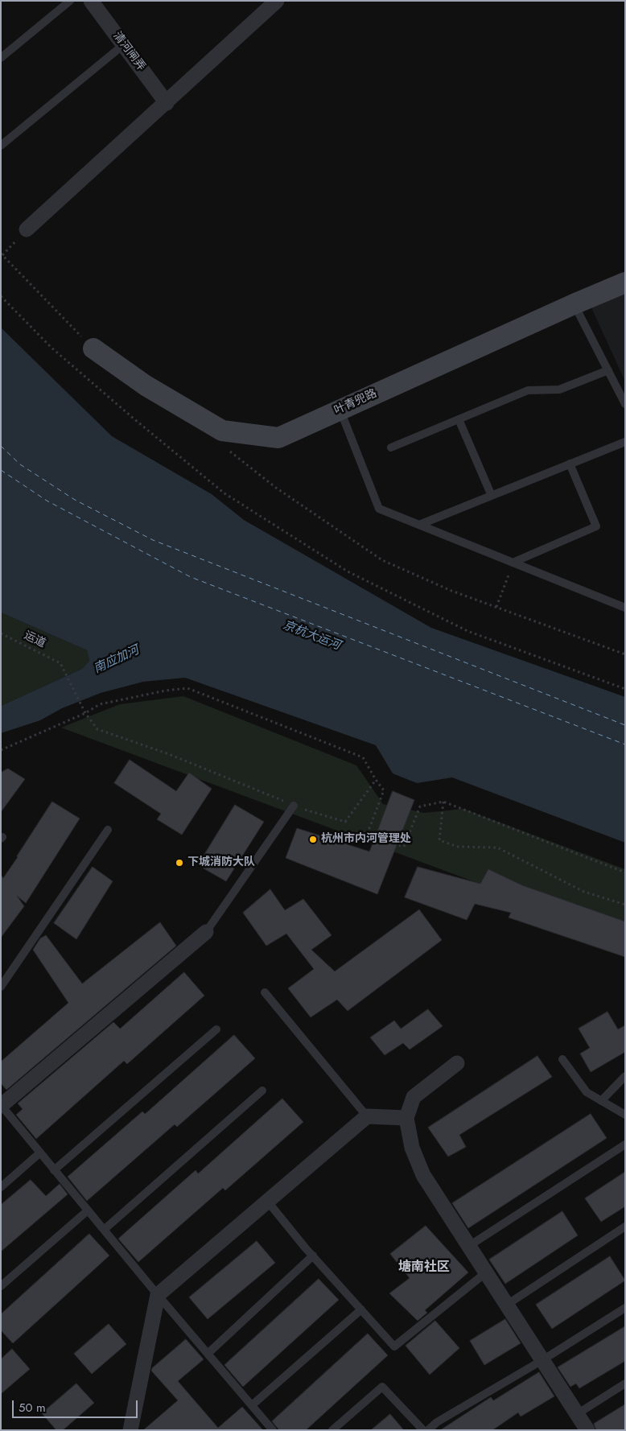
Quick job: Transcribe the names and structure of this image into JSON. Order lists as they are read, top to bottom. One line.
{"streets":{"street":["清河闸弄","叶青兜路"],"path":["运道"]},"districts":["塘南社区"],"water":["京杭大运河","南应加河"],"places":["杭州市内河管理处","下城消防大队"],"scale_bar":"50 m"}
